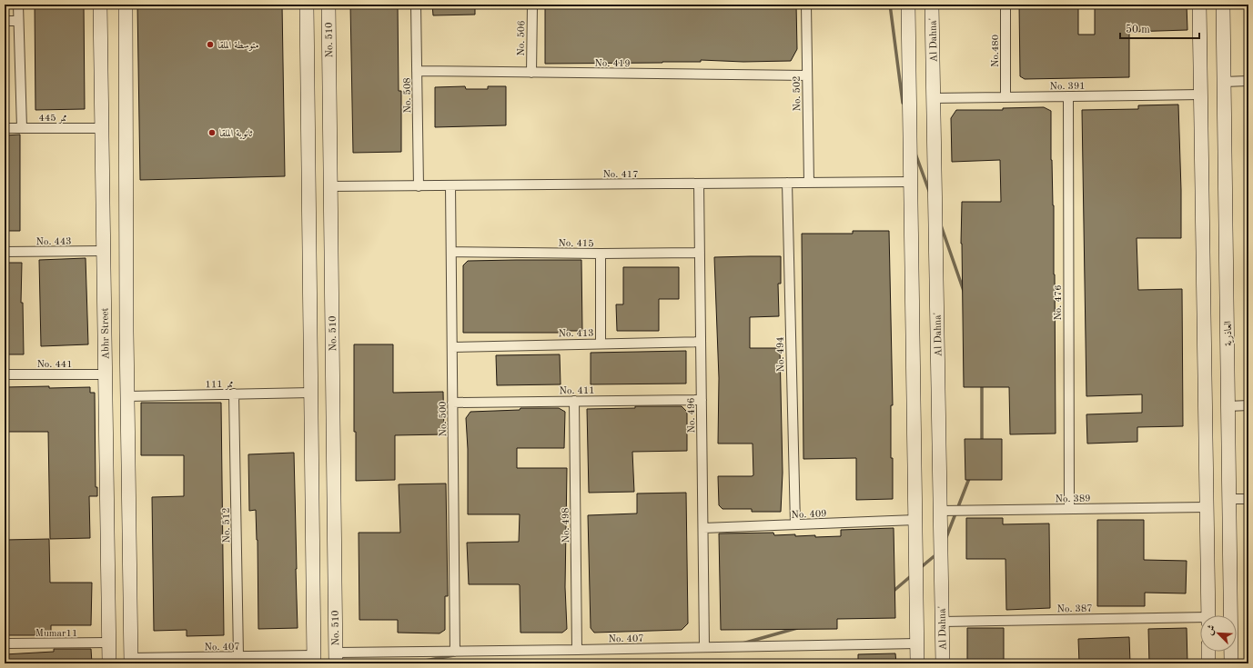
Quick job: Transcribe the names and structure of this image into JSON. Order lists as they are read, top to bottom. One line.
{"streets":{"street":["No. 506","No. 510","Al Dahna'","No.480","No. 419","No. 391","No. 502","No. 508","ممر 445","No. 417","No. 443","No. 415","No. 476","No. 413","Abhr Street","العاذرية","No. 494","No. 441","ممر 111","No. 411","No. 496","No. 500","No. 389","No. 409","No. 512","No. 498","No. 387","Mumar11","No. 407"]},"crossings":[["No. 506","No. 419"],["No. 510","No. 417"],["No. 510","No. 407"],["Al Dahna'","No. 391"],["Al Dahna'","No. 389"],["Al Dahna'","No. 387"],["No.480","No. 391"],["No. 419","No. 502"],["No. 419","No. 508"],["No. 391","No. 476"],["No. 502","No. 417"],["No. 508","No. 417"],["ممر 445","Abhr Street"],["No. 417","No. 494"],["No. 417","No. 496"],["No. 417","No. 500"],["No. 443","Abhr Street"],["No. 415","No. 496"],["No. 415","No. 500"],["No. 476","No. 389"],["No. 413","No. 496"],["No. 413","No. 500"],["Abhr Street","No. 441"],["Abhr Street","Mumar11"],["No. 494","No. 409"],["ممر 111","No. 512"],["No. 411","No. 496"],["No. 411","No. 500"],["No. 411","No. 498"],["No. 496","No. 409"],["No. 496","No. 407"],["No. 500","No. 407"],["No. 512","No. 407"],["No. 498","No. 407"]],"places":["متوسطة الملقا","ثانوية الملقا"],"scale_bar":"50 m","north":"top left"}
